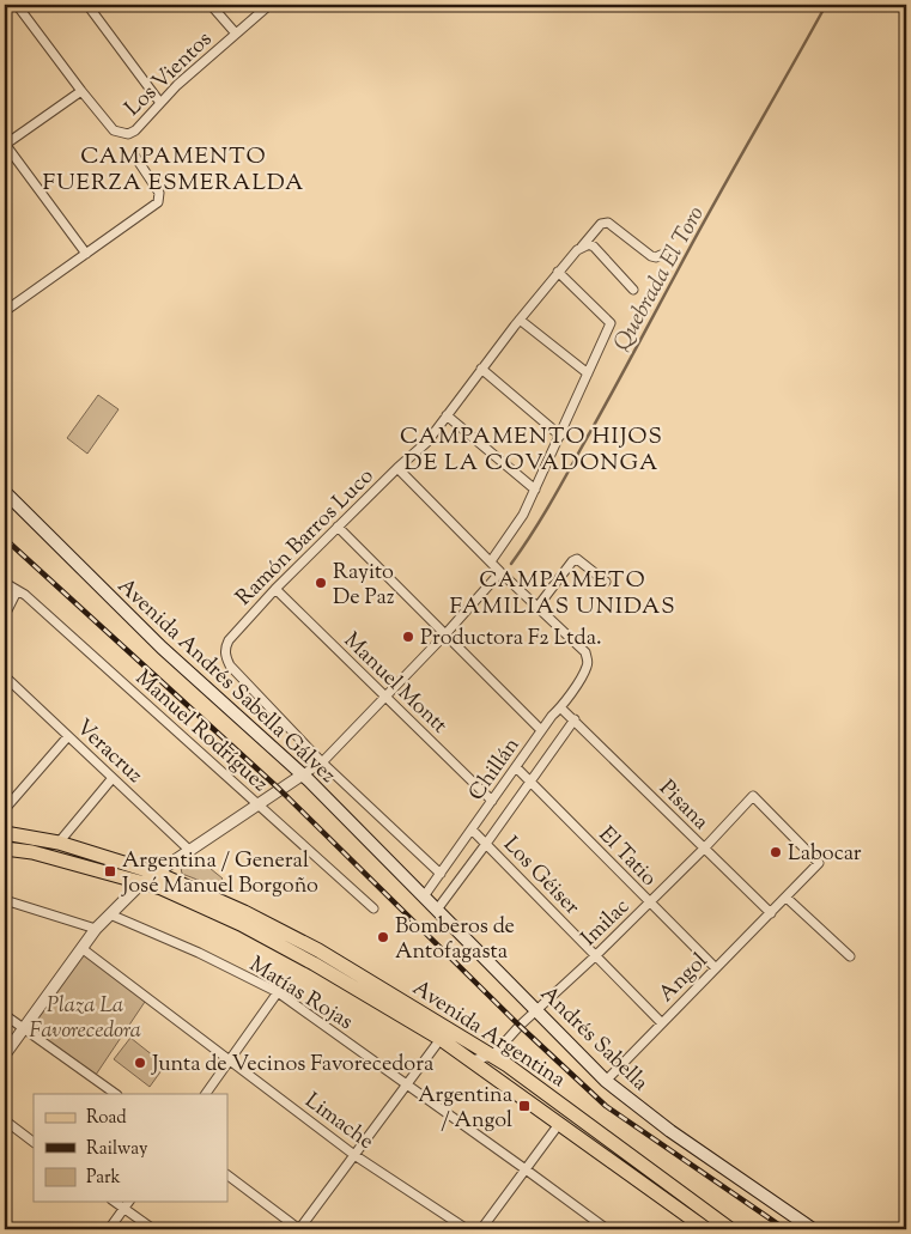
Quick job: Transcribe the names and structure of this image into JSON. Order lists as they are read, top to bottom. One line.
{"streets":{"main road":["Avenida Andrés Sabella Gálvez","Avenida Argentina","Andrés Sabella"],"street":["Los Vientos","Ramón Barros Luco","Manuel Montt","Manuel Rodríguez","Veracruz","Chillán","Pisana","El Tatio","Los Géiser","Imilac","Angol","Matías Rojas","Limache"]},"crossings":[["Ramón Barros Luco","Manuel Montt"],["Avenida Andrés Sabella Gálvez","Chillán"],["Avenida Andrés Sabella Gálvez","Andrés Sabella"],["Manuel Montt","Chillán"],["Chillán","Pisana"],["Chillán","El Tatio"],["Chillán","Los Géiser"],["Chillán","Andrés Sabella"],["Pisana","Imilac"],["Pisana","Angol"],["El Tatio","Imilac"],["El Tatio","Angol"],["Los Géiser","Imilac"],["Los Géiser","Angol"],["Imilac","Angol"],["Imilac","Avenida Argentina"],["Imilac","Andrés Sabella"],["Angol","Andrés Sabella"]],"districts":["CAMPAMENTO FUERZA ESMERALDA","CAMPAMENTO HIJOS DE LA COVADONGA","CAMPAMETO FAMILIAS UNIDAS"],"water":["Quebrada El Toro"],"parks":["Plaza La Favorecedora"],"places":{"other":["Rayito De Paz","Productora F2 Ltda.","Labocar","Bomberos de Antofagasta","Junta de Vecinos Favorecedora"],"transit":["Argentina / General José Manuel Borgoño","Argentina / Angol"]},"legend":["Road","Railway","Park"]}
